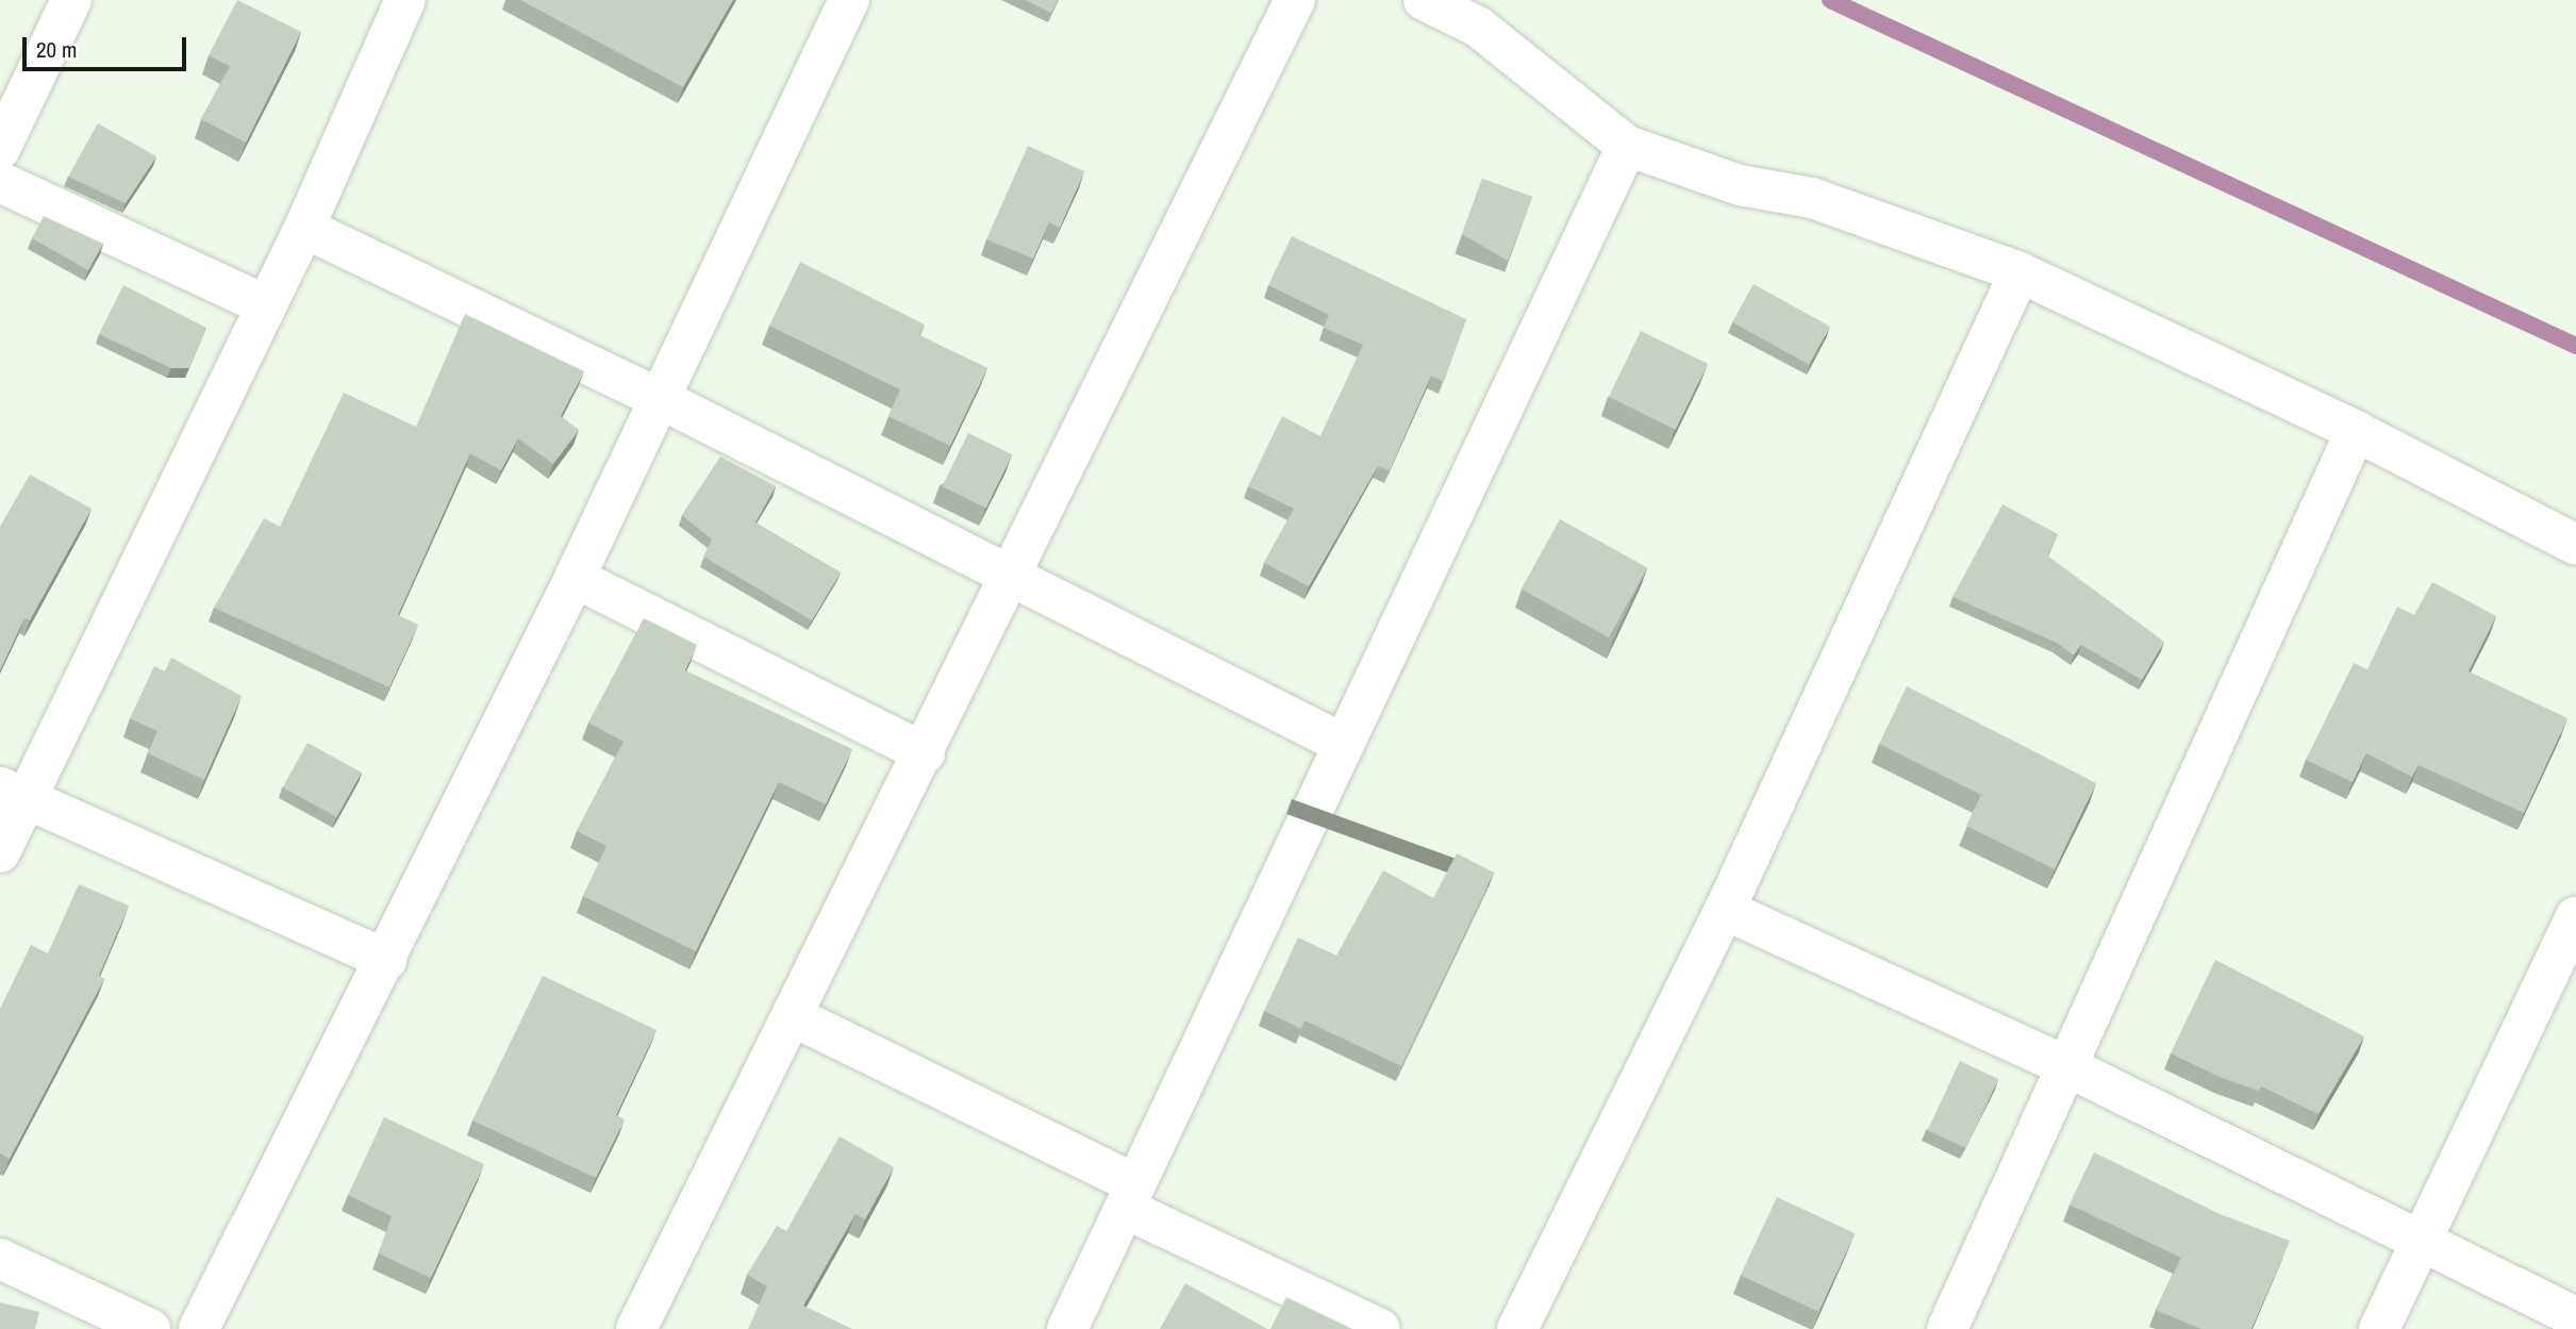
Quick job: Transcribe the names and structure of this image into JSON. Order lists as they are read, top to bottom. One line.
{"scale_bar":"20 m"}
